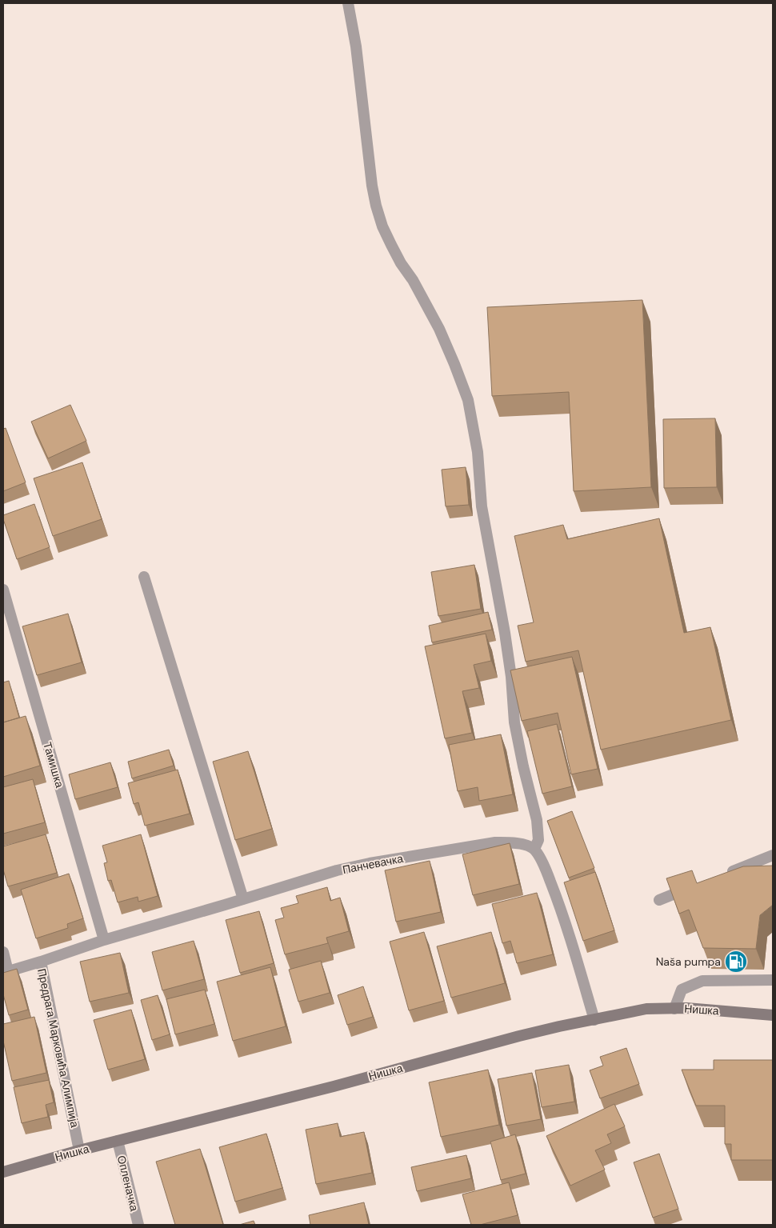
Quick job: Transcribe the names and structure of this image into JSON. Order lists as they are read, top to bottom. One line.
{"streets":{"main road":["Нишка"],"street":["Тамишка","Панчевачка","Предрага Марковића Алимпија","Опленачка"]},"crossings":[["Тамишка","Панчевачка"],["Панчевачка","Предрага Марковића Алимпија"],["Нишка","Предрага Марковића Алимпија"],["Нишка","Опленачка"]],"places":{"fuel station":["Naša pumpa"]}}
